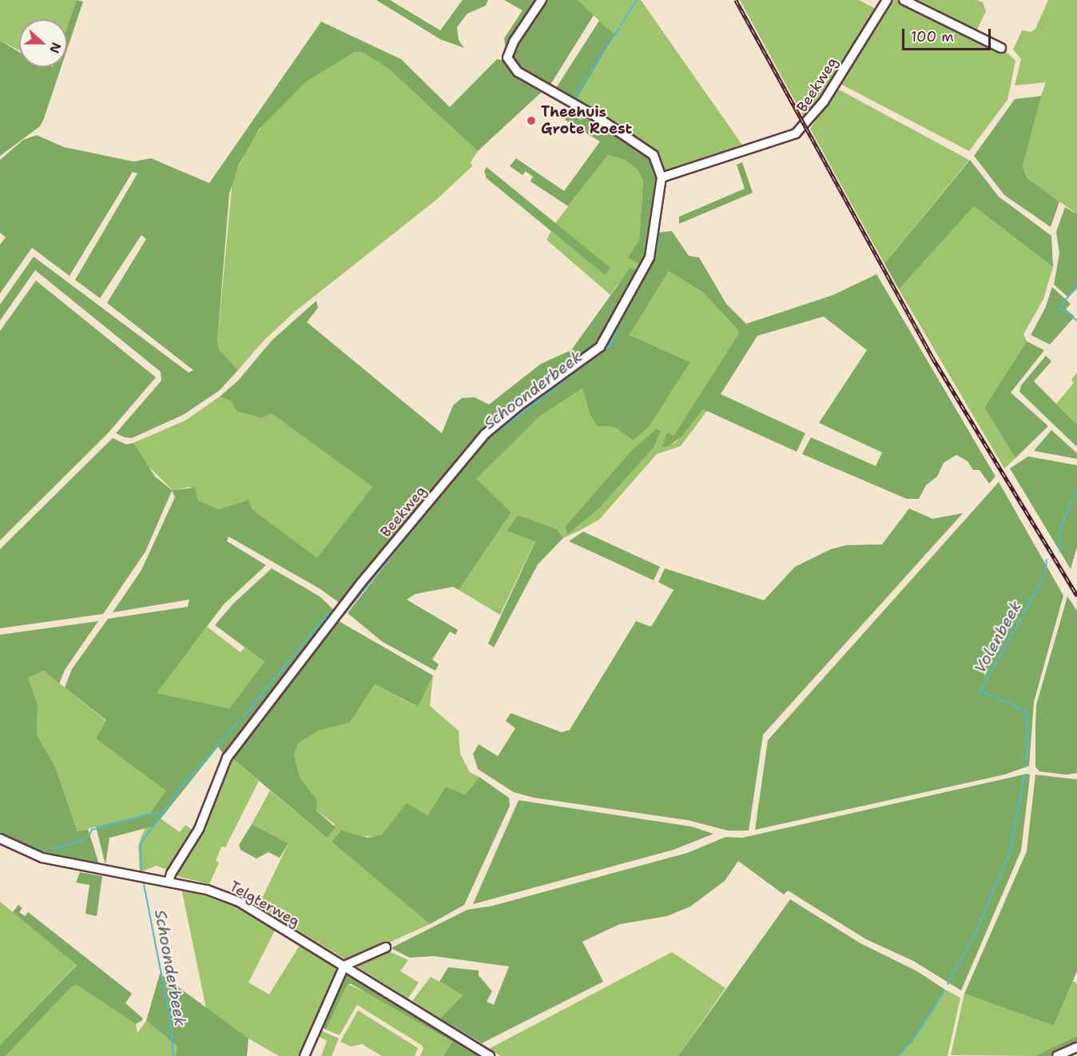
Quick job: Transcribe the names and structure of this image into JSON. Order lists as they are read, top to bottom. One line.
{"streets":{"street":["Beekweg","Telgterweg"]},"crossings":[["Beekweg","Telgterweg"]],"water":["Schoonderbeek","Volenbeek"],"places":["Theehuis Grote Roest"],"scale_bar":"100 m","north":"right"}
